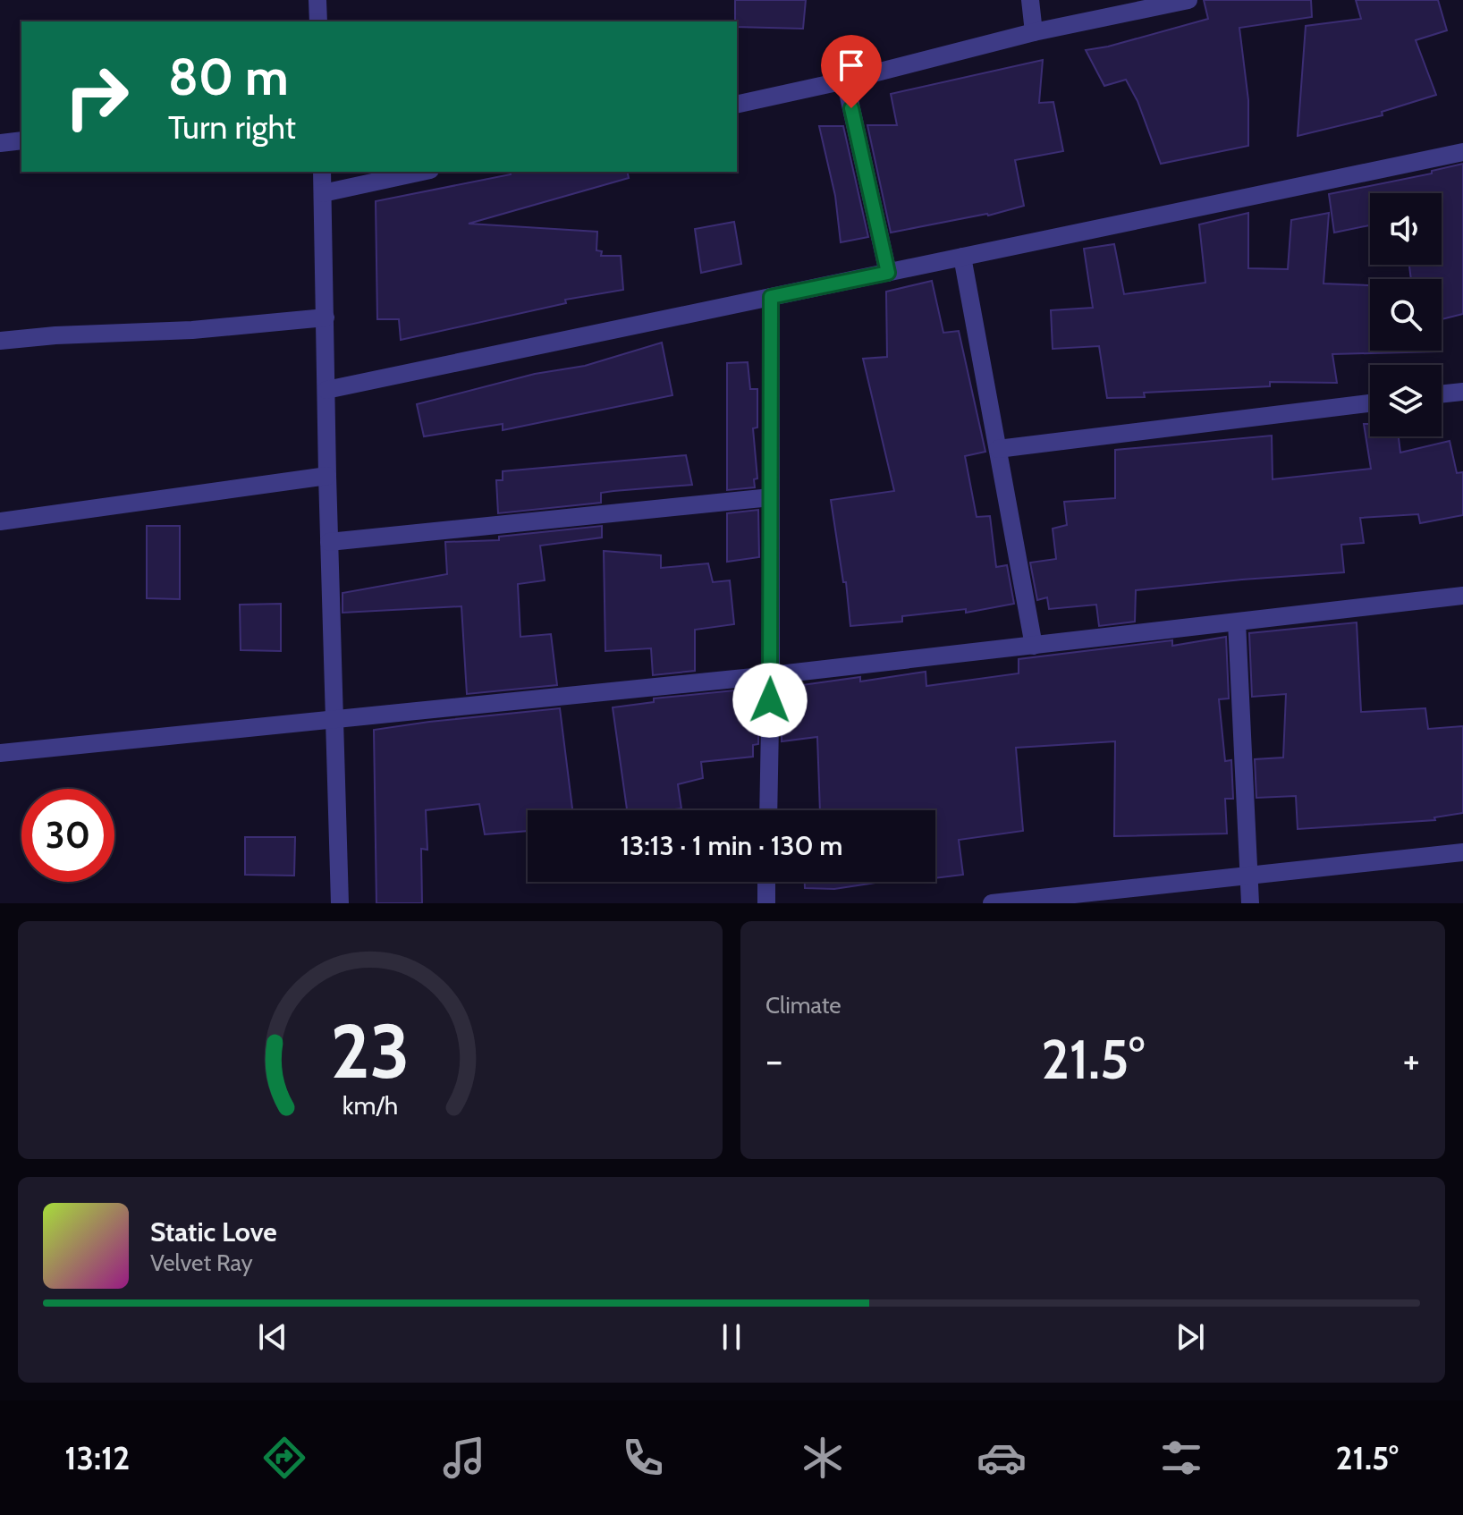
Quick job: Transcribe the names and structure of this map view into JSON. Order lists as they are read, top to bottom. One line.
{"page":{"turn":["80 m","Turn right"],"limit":"30","trip":"13:13 · 1 min · 130 m","tile":"Climate","heat":["−","21.5°","+"],"song":["Static Love","Velvet Ray"],"tabs":["13:12","21.5°"],"gauge":["23","km/h"]}}
